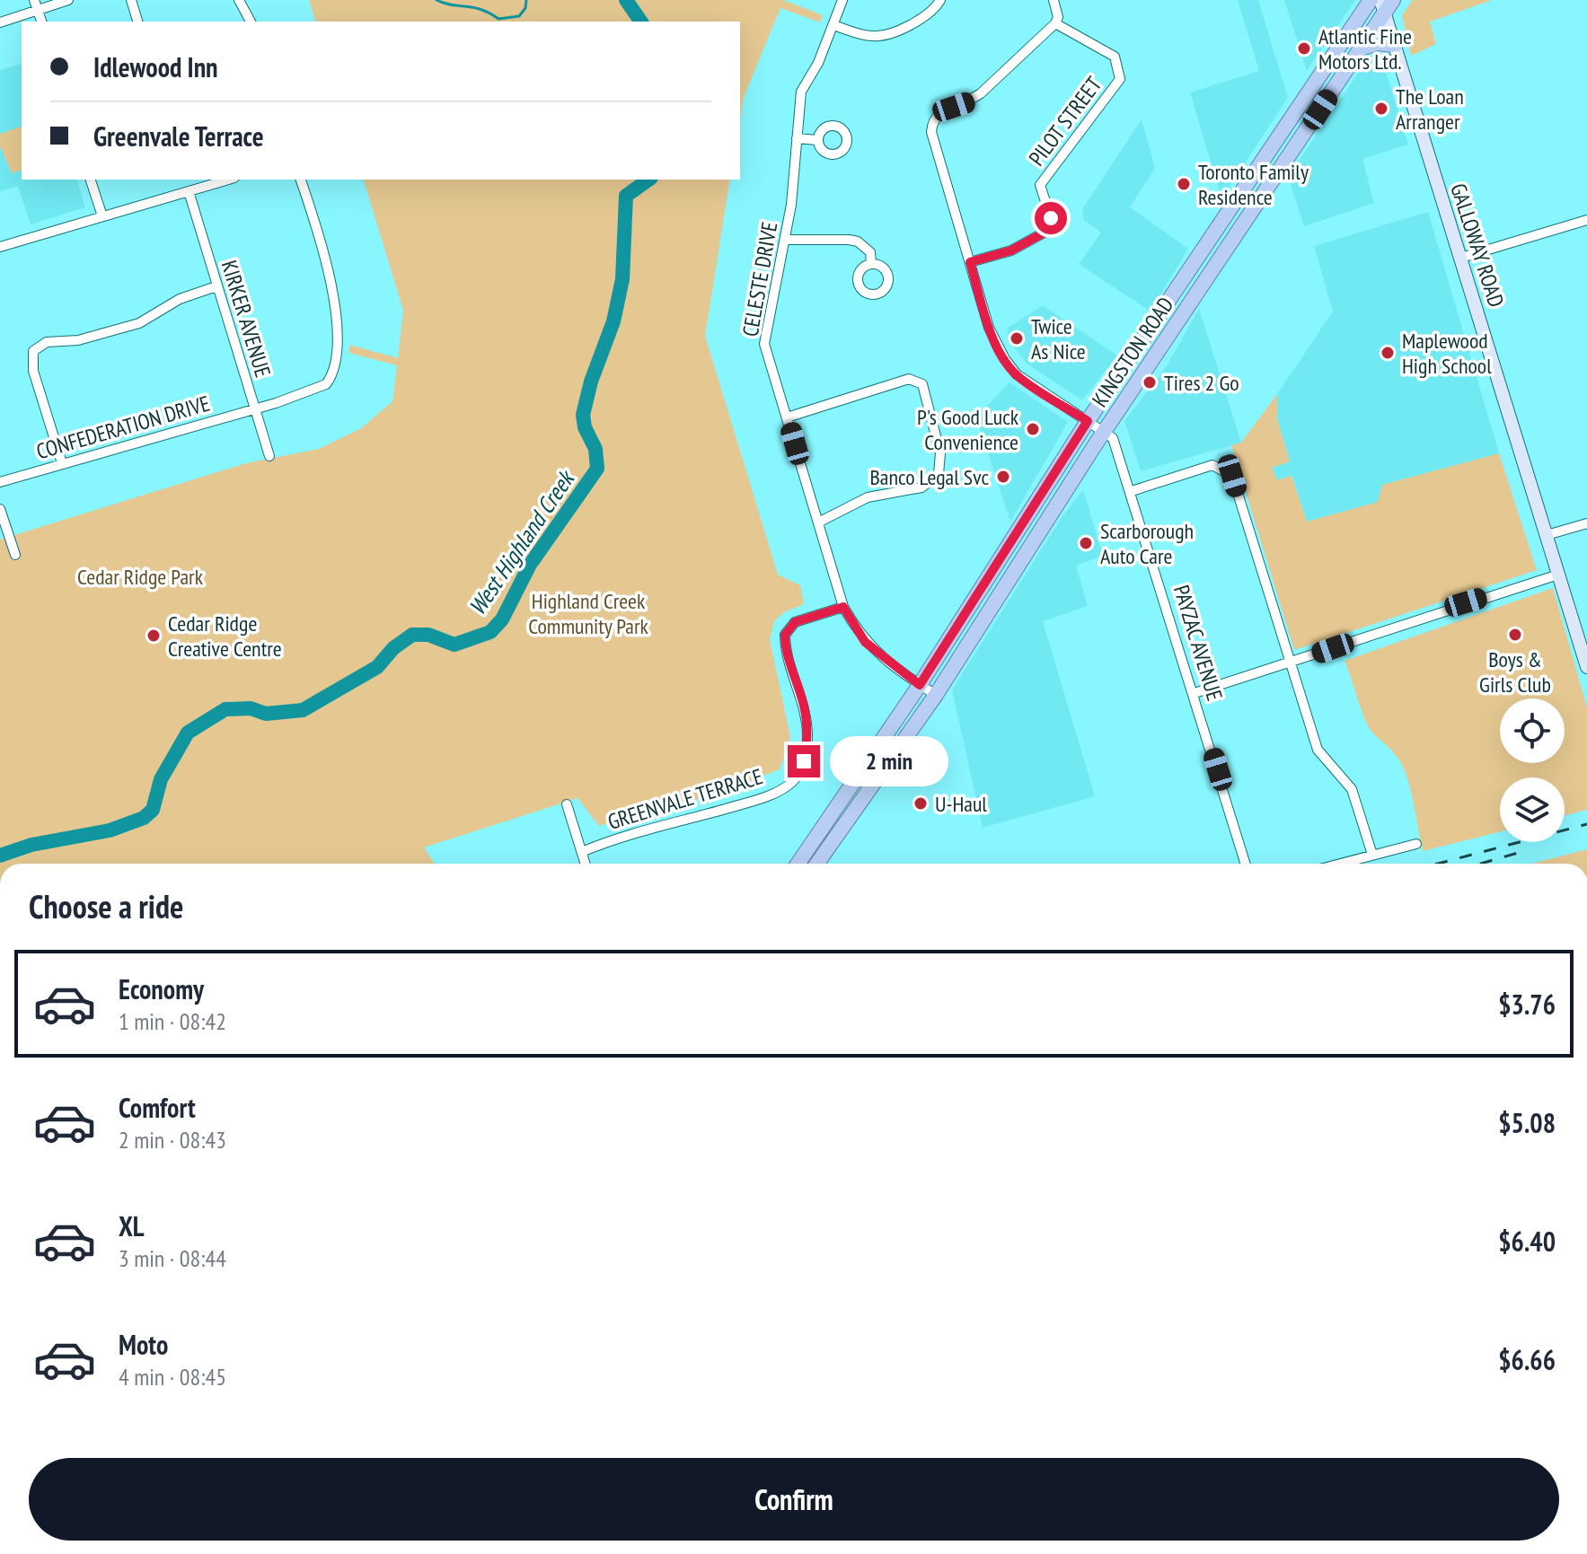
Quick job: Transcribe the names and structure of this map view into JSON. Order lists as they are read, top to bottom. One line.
{"streets":{"main road":["KINGSTON ROAD"],"street":["PILOT STREET","GALLOWAY ROAD","CELESTE DRIVE","KIRKER AVENUE","CONFEDERATION DRIVE","PAYZAC AVENUE","GREENVALE TERRACE"]},"crossings":[["GALLOWAY ROAD","KINGSTON ROAD"],["CELESTE DRIVE","KINGSTON ROAD"],["CELESTE DRIVE","GREENVALE TERRACE"],["KIRKER AVENUE","CONFEDERATION DRIVE"],["KINGSTON ROAD","PAYZAC AVENUE"]],"water":["West Highland Creek"],"parks":["Cedar Ridge Park","Highland Creek Community Park"],"places":["Atlantic Fine Motors Ltd.","The Loan Arranger","Toronto Family Residence","Twice As Nice","Maplewood High School","Tires 2 Go","P's Good Luck Convenience","Banco Legal Svc","Scarborough Auto Care","Boys & Girls Club","Cedar Ridge Creative Centre","U-Haul"],"page":{"banner":["Idlewood Inn","Greenvale Terrace"],"bubble":"2 min","heading":"Choose a ride","list":[{"name":"Economy","note":"1 min · 08:42","value":"$3.76"},{"name":"Comfort","note":"2 min · 08:43","value":"$5.08"},{"name":"XL","note":"3 min · 08:44","value":"$6.40"},{"name":"Moto","note":"4 min · 08:45","value":"$6.66"}],"buttons":"Confirm"}}
